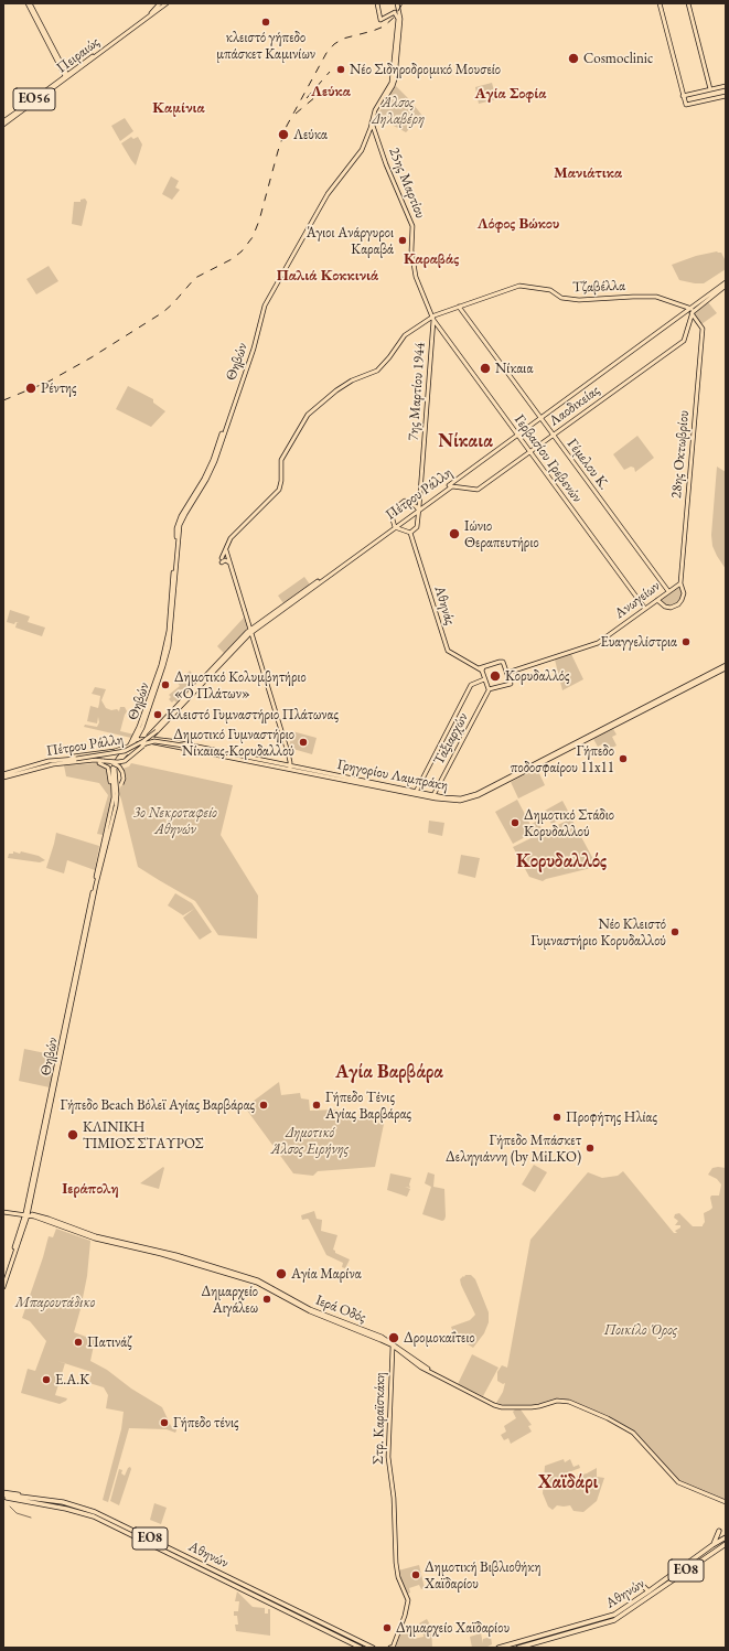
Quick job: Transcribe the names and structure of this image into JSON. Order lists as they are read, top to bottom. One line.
{"streets":{"highway":["ΕΟ8","Αθηνών"],"main road":["Πειραιώς","ΕΟ56","25ης Μαρτίου","Τζαβέλλα","Θηβών","7ης Μαρτίου 1944","Λαοδικείας","28ης Οκτωβρίου","Γερβασίου Γρεβενών","Γέμελου Κ.","Πέτρου Ράλλη","Ανωγείων","Αθηνάς","Ταξιαρχών","Γρηγορίου Λαμπράκη","Ιερά Οδός","Στρ. Καραϊσκάκη"]},"crossings":[["25ης Μαρτίου","Θηβών"],["25ης Μαρτίου","7ης Μαρτίου 1944"],["Τζαβέλλα","7ης Μαρτίου 1944"],["Τζαβέλλα","Λαοδικείας"],["Τζαβέλλα","28ης Οκτωβρίου"],["Τζαβέλλα","Γερβασίου Γρεβενών"],["Τζαβέλλα","Γέμελου Κ."],["Τζαβέλλα","Πέτρου Ράλλη"],["Θηβών","Πέτρου Ράλλη"],["Θηβών","Γρηγορίου Λαμπράκη"],["Θηβών","Ιερά Οδός"],["7ης Μαρτίου 1944","Γερβασίου Γρεβενών"],["7ης Μαρτίου 1944","Πέτρου Ράλλη"],["7ης Μαρτίου 1944","Αθηνάς"],["Λαοδικείας","28ης Οκτωβρίου"],["Λαοδικείας","Γερβασίου Γρεβενών"],["Λαοδικείας","Γέμελου Κ."],["Λαοδικείας","Πέτρου Ράλλη"],["28ης Οκτωβρίου","Πέτρου Ράλλη"],["28ης Οκτωβρίου","Ανωγείων"],["Γερβασίου Γρεβενών","Πέτρου Ράλλη"],["Γερβασίου Γρεβενών","Ανωγείων"],["Γέμελου Κ.","Πέτρου Ράλλη"],["Γέμελου Κ.","Ανωγείων"],["Πέτρου Ράλλη","Γρηγορίου Λαμπράκη"],["Ταξιαρχών","Γρηγορίου Λαμπράκη"],["Ιερά Οδός","Στρ. Καραϊσκάκη"]],"districts":["Λεύκα","Αγία Σοφία","Καμίνια","Μανιάτικα","Λόφος Βώκου","Καραβάς","Παλιά Κοκκινιά","Νίκαια","Κορυδαλλός","Αγία Βαρβάρα","Ιεράπολη","Χαϊδάρι"],"parks":["Άλσος Δηλαβέρη","3ο Νεκροταφείο Αθηνών","Δημοτικό Άλσος Ειρήνης","Μπαρουτάδικο","Ποικίλο Όρος"],"places":["κλειστό γήπεδο μπάσκετ Καμινίων","Cosmoclinic","Νέο Σιδηροδρομικό Μουσείο","Λεύκα","Άγιοι Ανάργυροι Καραβά","Νίκαια","Ρέντης","Ιώνιο Θεραπευτήριο","Ευαγγελίστρια","Κορυδαλλός","Δημοτικό Κολυμβητήριο «Ο Πλάτων»","Κλειστό Γυμναστήριο Πλάτωνας","Δημοτικό Γυμναστήριο Νίκαιας-Κορυδαλλού","Γήπεδο ποδοσφαίρου 11x11","Δημοτικό Στάδιο Κορυδαλλού","Νέο Κλειστό Γυμναστήριο Κορυδαλλού","Γήπεδο Beach Βόλεϊ Αγίας Βαρβάρας","Γήπεδο Τένις Αγίας Βαρβάρας","Προφήτης Ηλίας","ΚΛΙΝΙΚΗ ΤΙΜΙΟΣ ΣΤΑΥΡΟΣ","Γήπεδο Μπάσκετ Δεληγιάννη (by MiLKO)","Αγία Μαρίνα","Δημαρχείο Αιγάλεω","Δρομοκαΐτειο","Πατινάζ","E.A.K","Γήπεδο τένις","Δημοτική Βιβλιοθήκη Χαϊδαρίου","Δημαρχείο Χαϊδαρίου"]}
